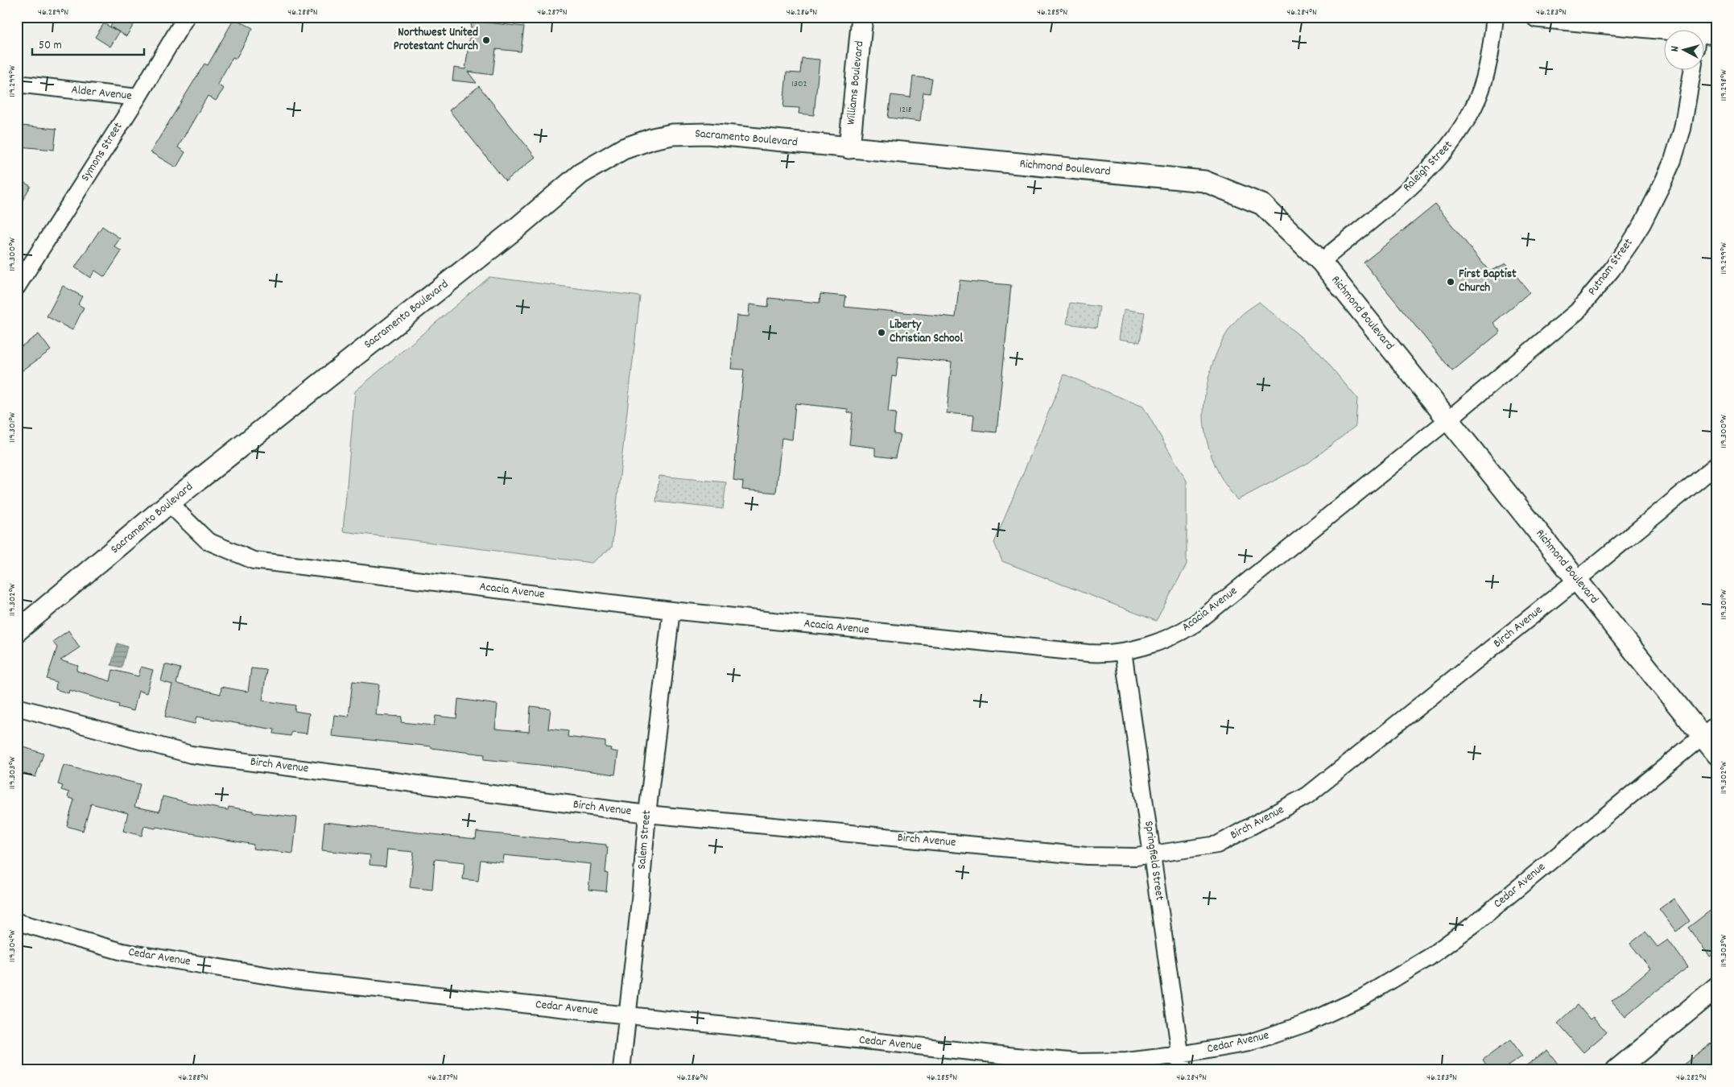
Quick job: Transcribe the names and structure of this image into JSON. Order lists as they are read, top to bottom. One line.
{"streets":{"street":["Williams Boulevard","Alder Avenue","Sacramento Boulevard","Symons Street","Raleigh Street","Richmond Boulevard","Putnam Street","Acacia Avenue","Birch Avenue","Salem Street","Springfield Street","Cedar Avenue"]},"crossings":[["Williams Boulevard","Sacramento Boulevard"],["Williams Boulevard","Richmond Boulevard"],["Alder Avenue","Symons Street"],["Sacramento Boulevard","Richmond Boulevard"],["Sacramento Boulevard","Acacia Avenue"],["Raleigh Street","Richmond Boulevard"],["Richmond Boulevard","Putnam Street"],["Richmond Boulevard","Acacia Avenue"],["Richmond Boulevard","Birch Avenue"],["Richmond Boulevard","Cedar Avenue"],["Putnam Street","Acacia Avenue"],["Acacia Avenue","Salem Street"],["Acacia Avenue","Springfield Street"],["Birch Avenue","Salem Street"],["Birch Avenue","Springfield Street"],["Salem Street","Cedar Avenue"],["Springfield Street","Cedar Avenue"]],"places":["Northwest United Protestant Church","First Baptist Church","Liberty Christian School"],"house_numbers":["1302","1218"],"scale_bar":"50 m","north":"left","coordinates":["46.289°N","46.288°N","46.287°N","46.286°N","46.285°N","46.284°N","46.283°N","119.299°W","119.298°W","119.300°W","119.301°W","119.302°W","119.303°W","119.304°W","46.282°N"]}
